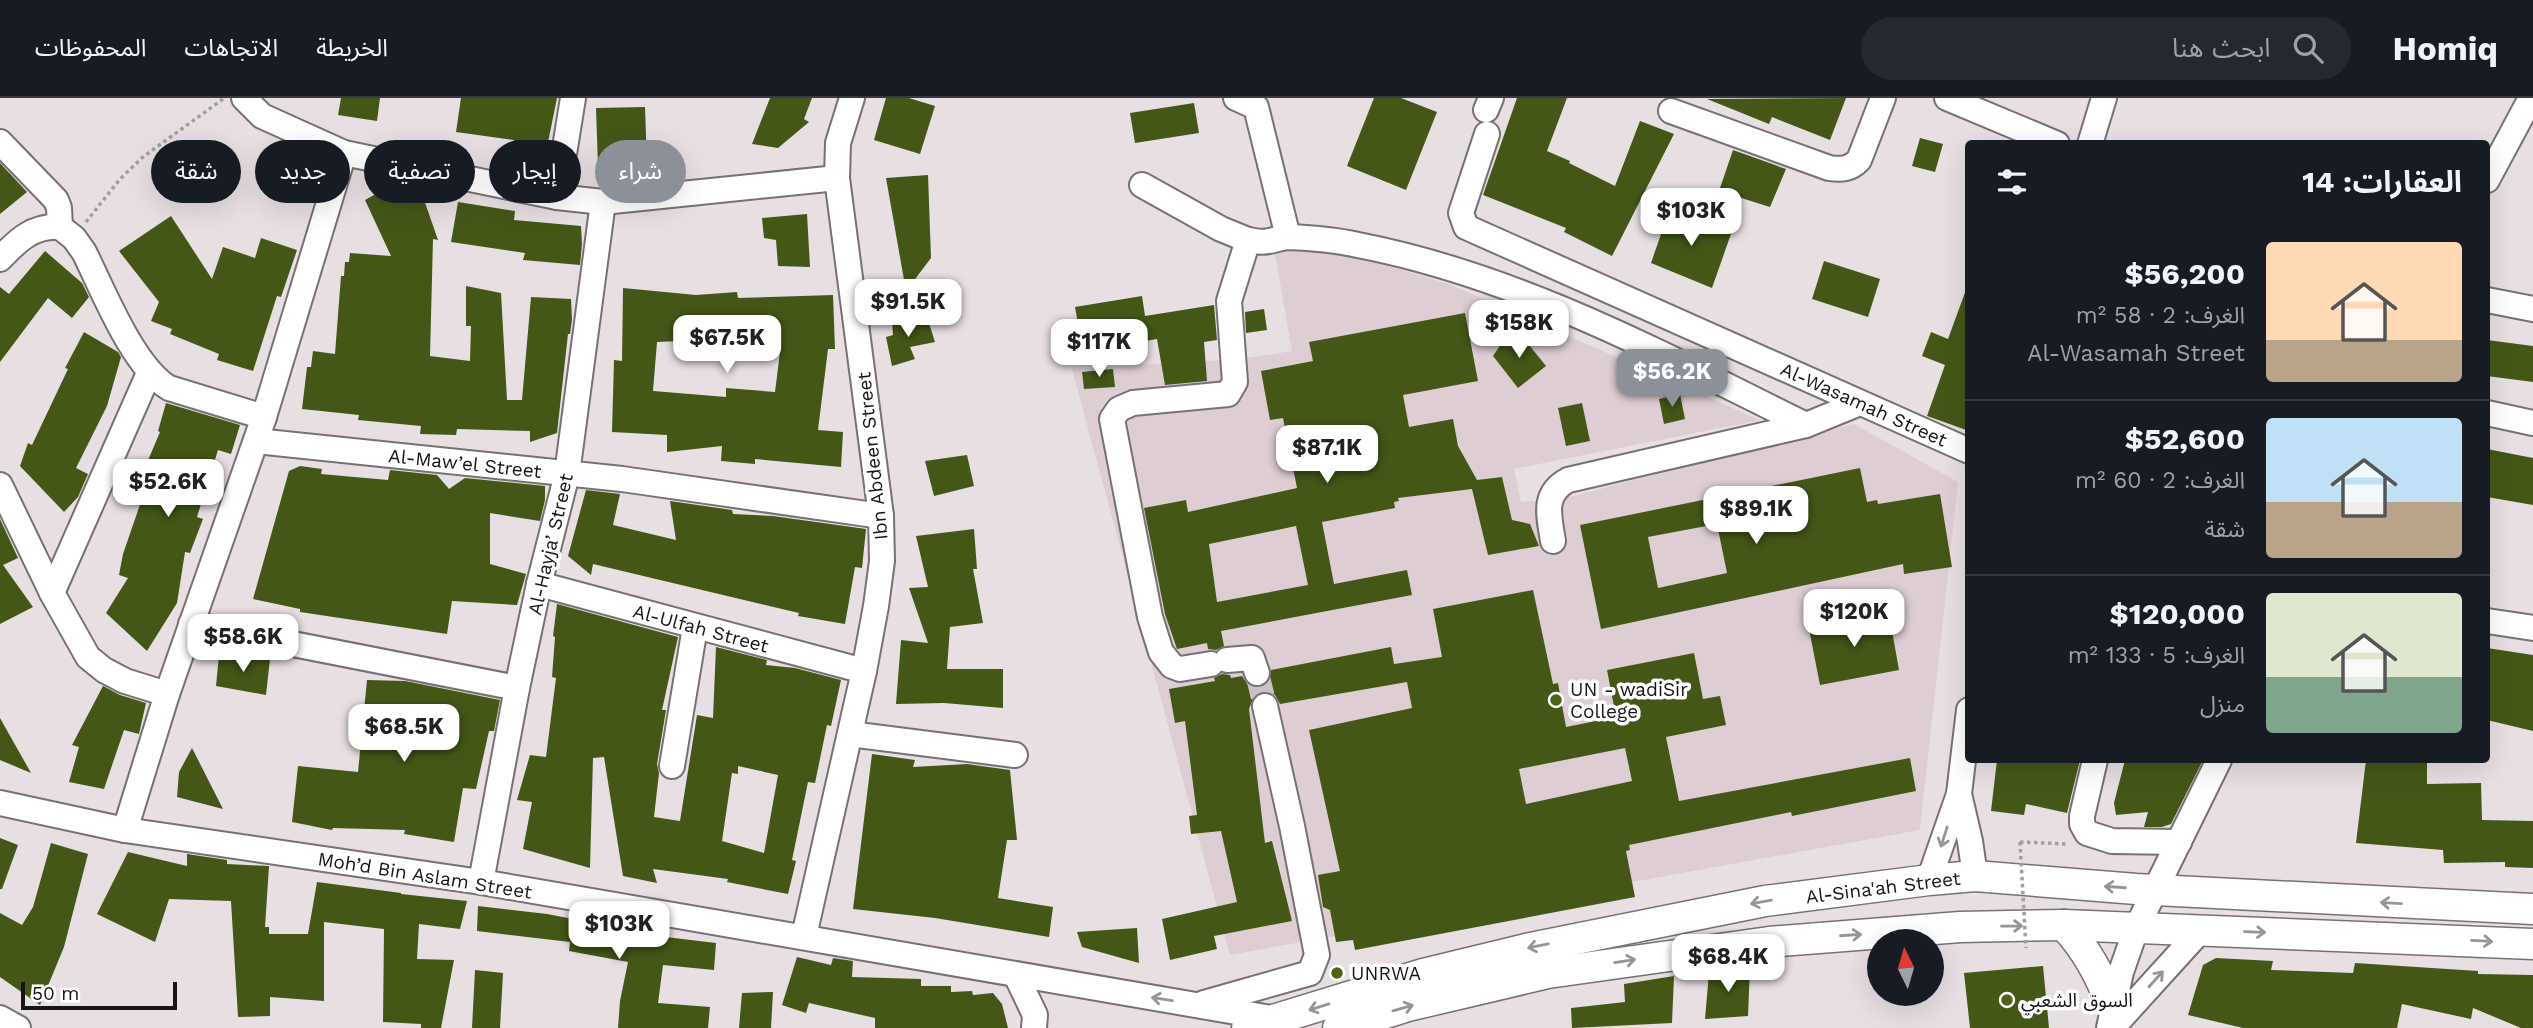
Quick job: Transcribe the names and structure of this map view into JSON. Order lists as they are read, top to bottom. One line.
{"streets":{"main road":["Al-Sina'ah Street"],"street":["Al-Wasamah Street","Ibn Abdeen Street","Al-Maw’el Street","Al-Hayja’ Street","Al-Ulfah Street","Moh’d Bin Aslam Street"]},"crossings":[["Ibn Abdeen Street","Al-Maw’el Street"],["Ibn Abdeen Street","Al-Ulfah Street"],["Ibn Abdeen Street","Moh’d Bin Aslam Street"],["Al-Maw’el Street","Al-Hayja’ Street"],["Al-Hayja’ Street","Al-Ulfah Street"],["Al-Hayja’ Street","Moh’d Bin Aslam Street"],["Moh’d Bin Aslam Street","Al-Sina'ah Street"]],"places":["UN - wadiSir College","UNRWA","السوق الشعبي"],"scale_bar":"50 m","north":"top","page":{"header":"Homiq","search":"ابحث هنا","nav":["الخريطة","الاتجاهات","المحفوظات"],"chip":["شراء","إيجار","تصفية","جديد","شقة"],"heading":"العقارات: 14","price":["$103K","$91.5K","$158K","$67.5K","$117K","$56.2K","$87.1K","$52.6K","$89.1K","$120K","$58.6K","$68.5K","$103K","$68.4K"],"list":[{"name":"$56,200","note":"الغرف: 2 · 58 m² · Al-Wasamah Street"},{"name":"$52,600","note":"الغرف: 2 · 60 m² · شقة"},{"name":"$120,000","note":"الغرف: 5 · 133 m² · منزل"}],"scale":"50 m"}}
